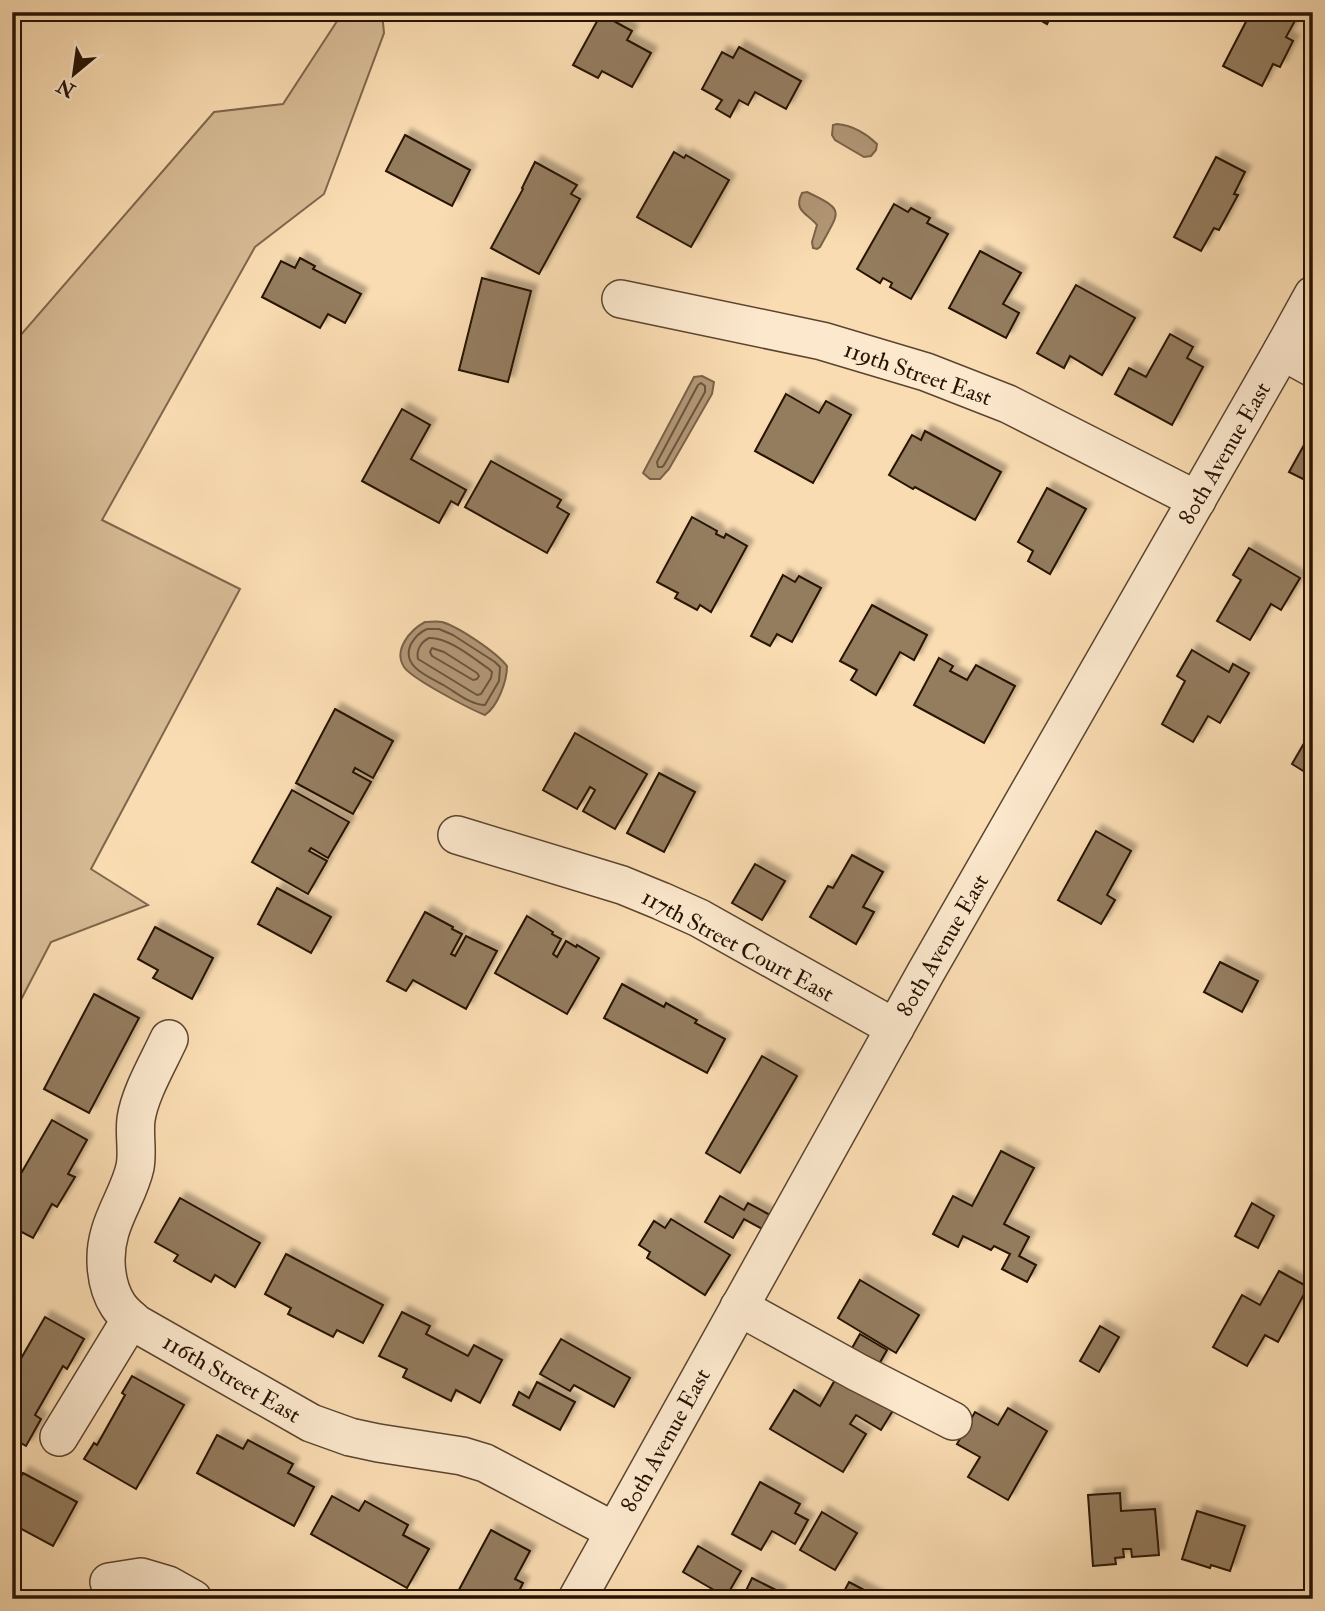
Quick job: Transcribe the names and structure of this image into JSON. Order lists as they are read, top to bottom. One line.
{"streets":{"street":["119th Street East","80th Avenue East","117th Street Court East","116th Street East"]},"crossings":[["119th Street East","80th Avenue East"],["80th Avenue East","117th Street Court East"],["80th Avenue East","116th Street East"]],"north":"bottom left"}
